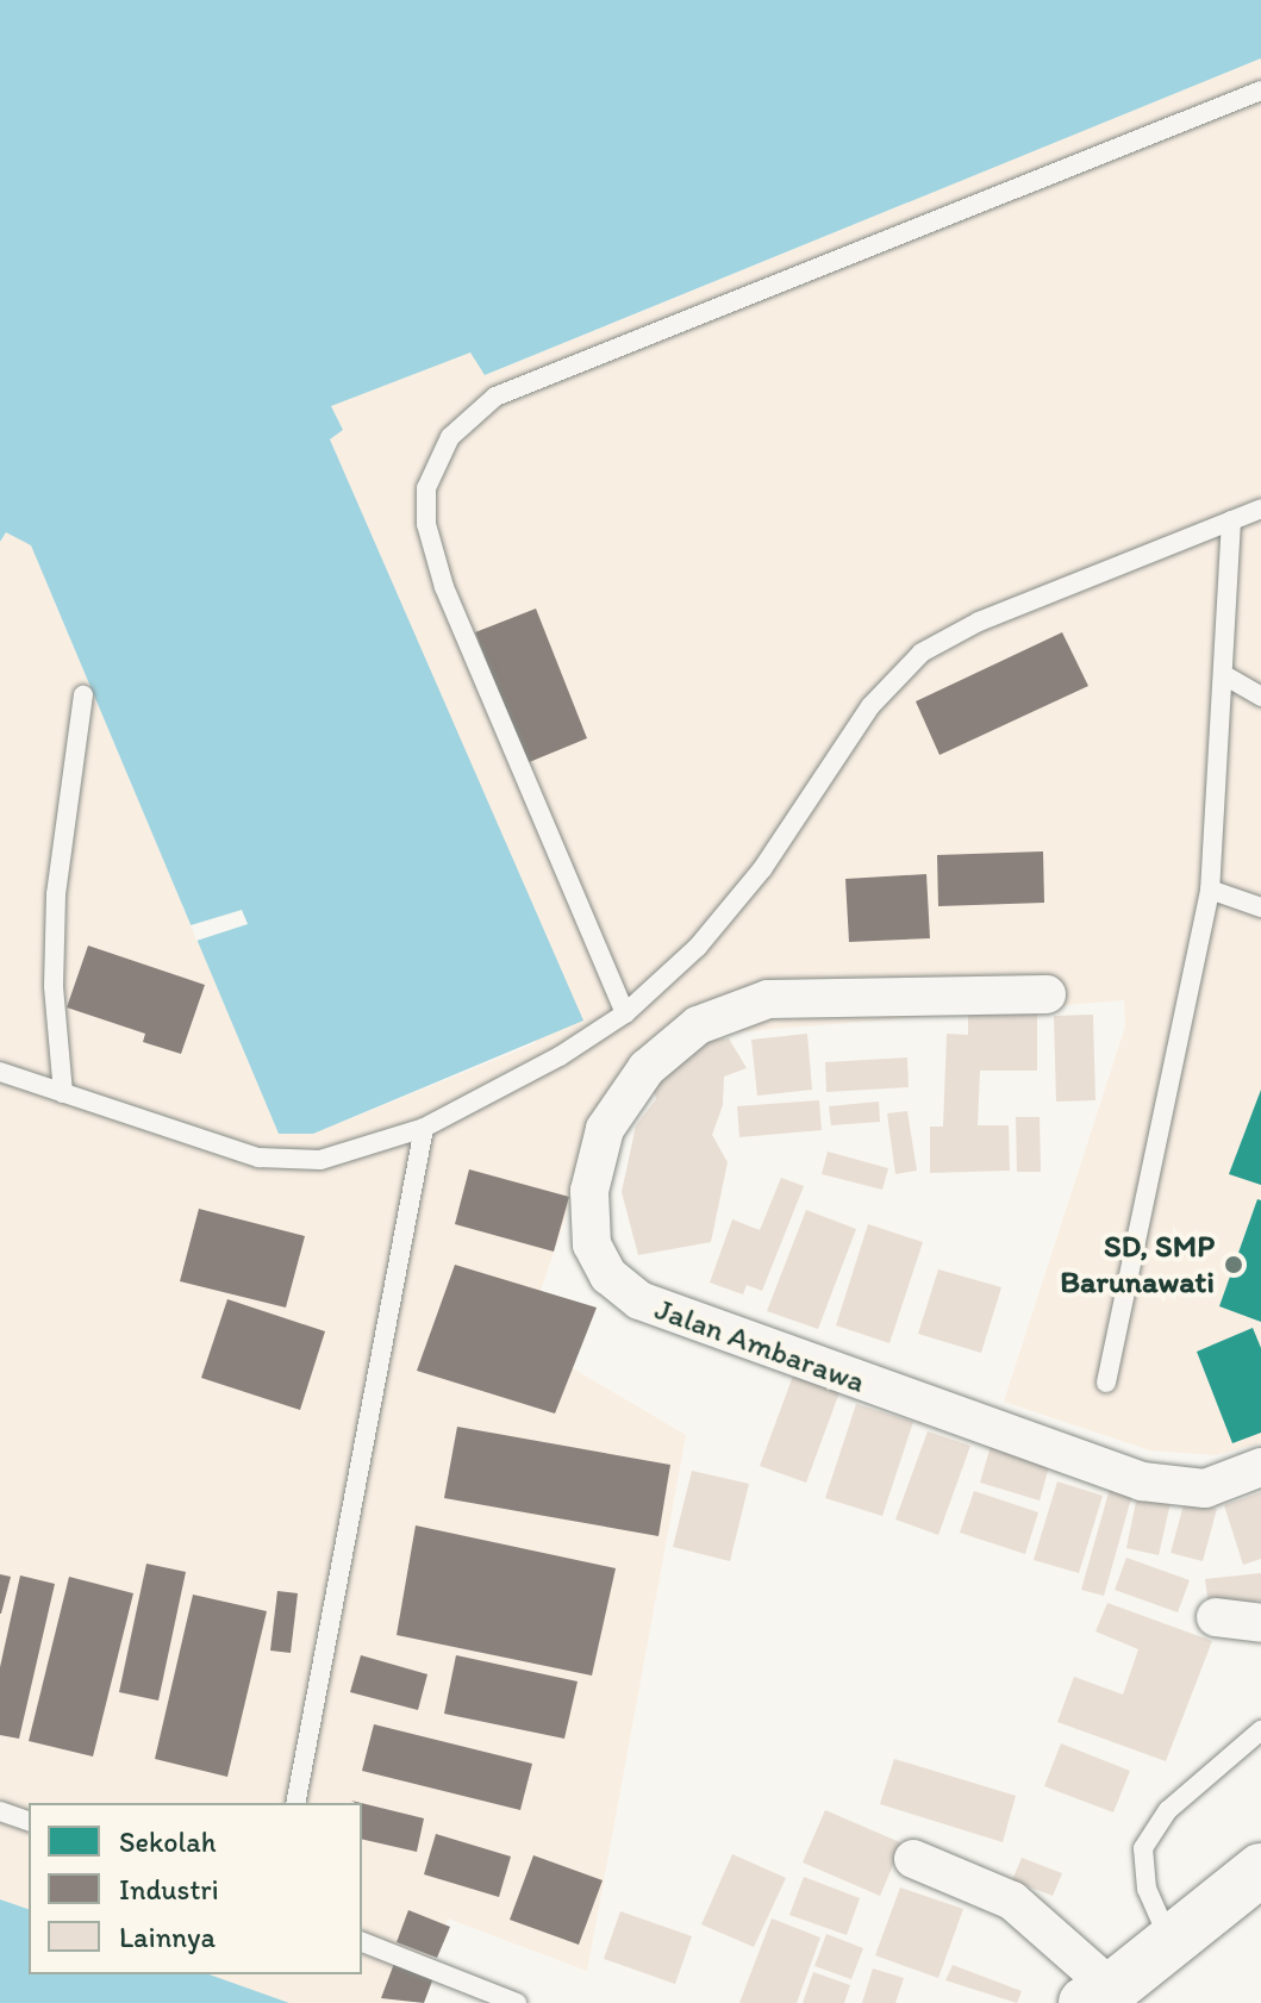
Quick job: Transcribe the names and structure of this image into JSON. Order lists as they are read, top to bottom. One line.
{"streets":{"street":["Jalan Ambarawa"]},"places":["SD, SMP Barunawati"],"legend":["Sekolah","Industri","Lainnya"]}
